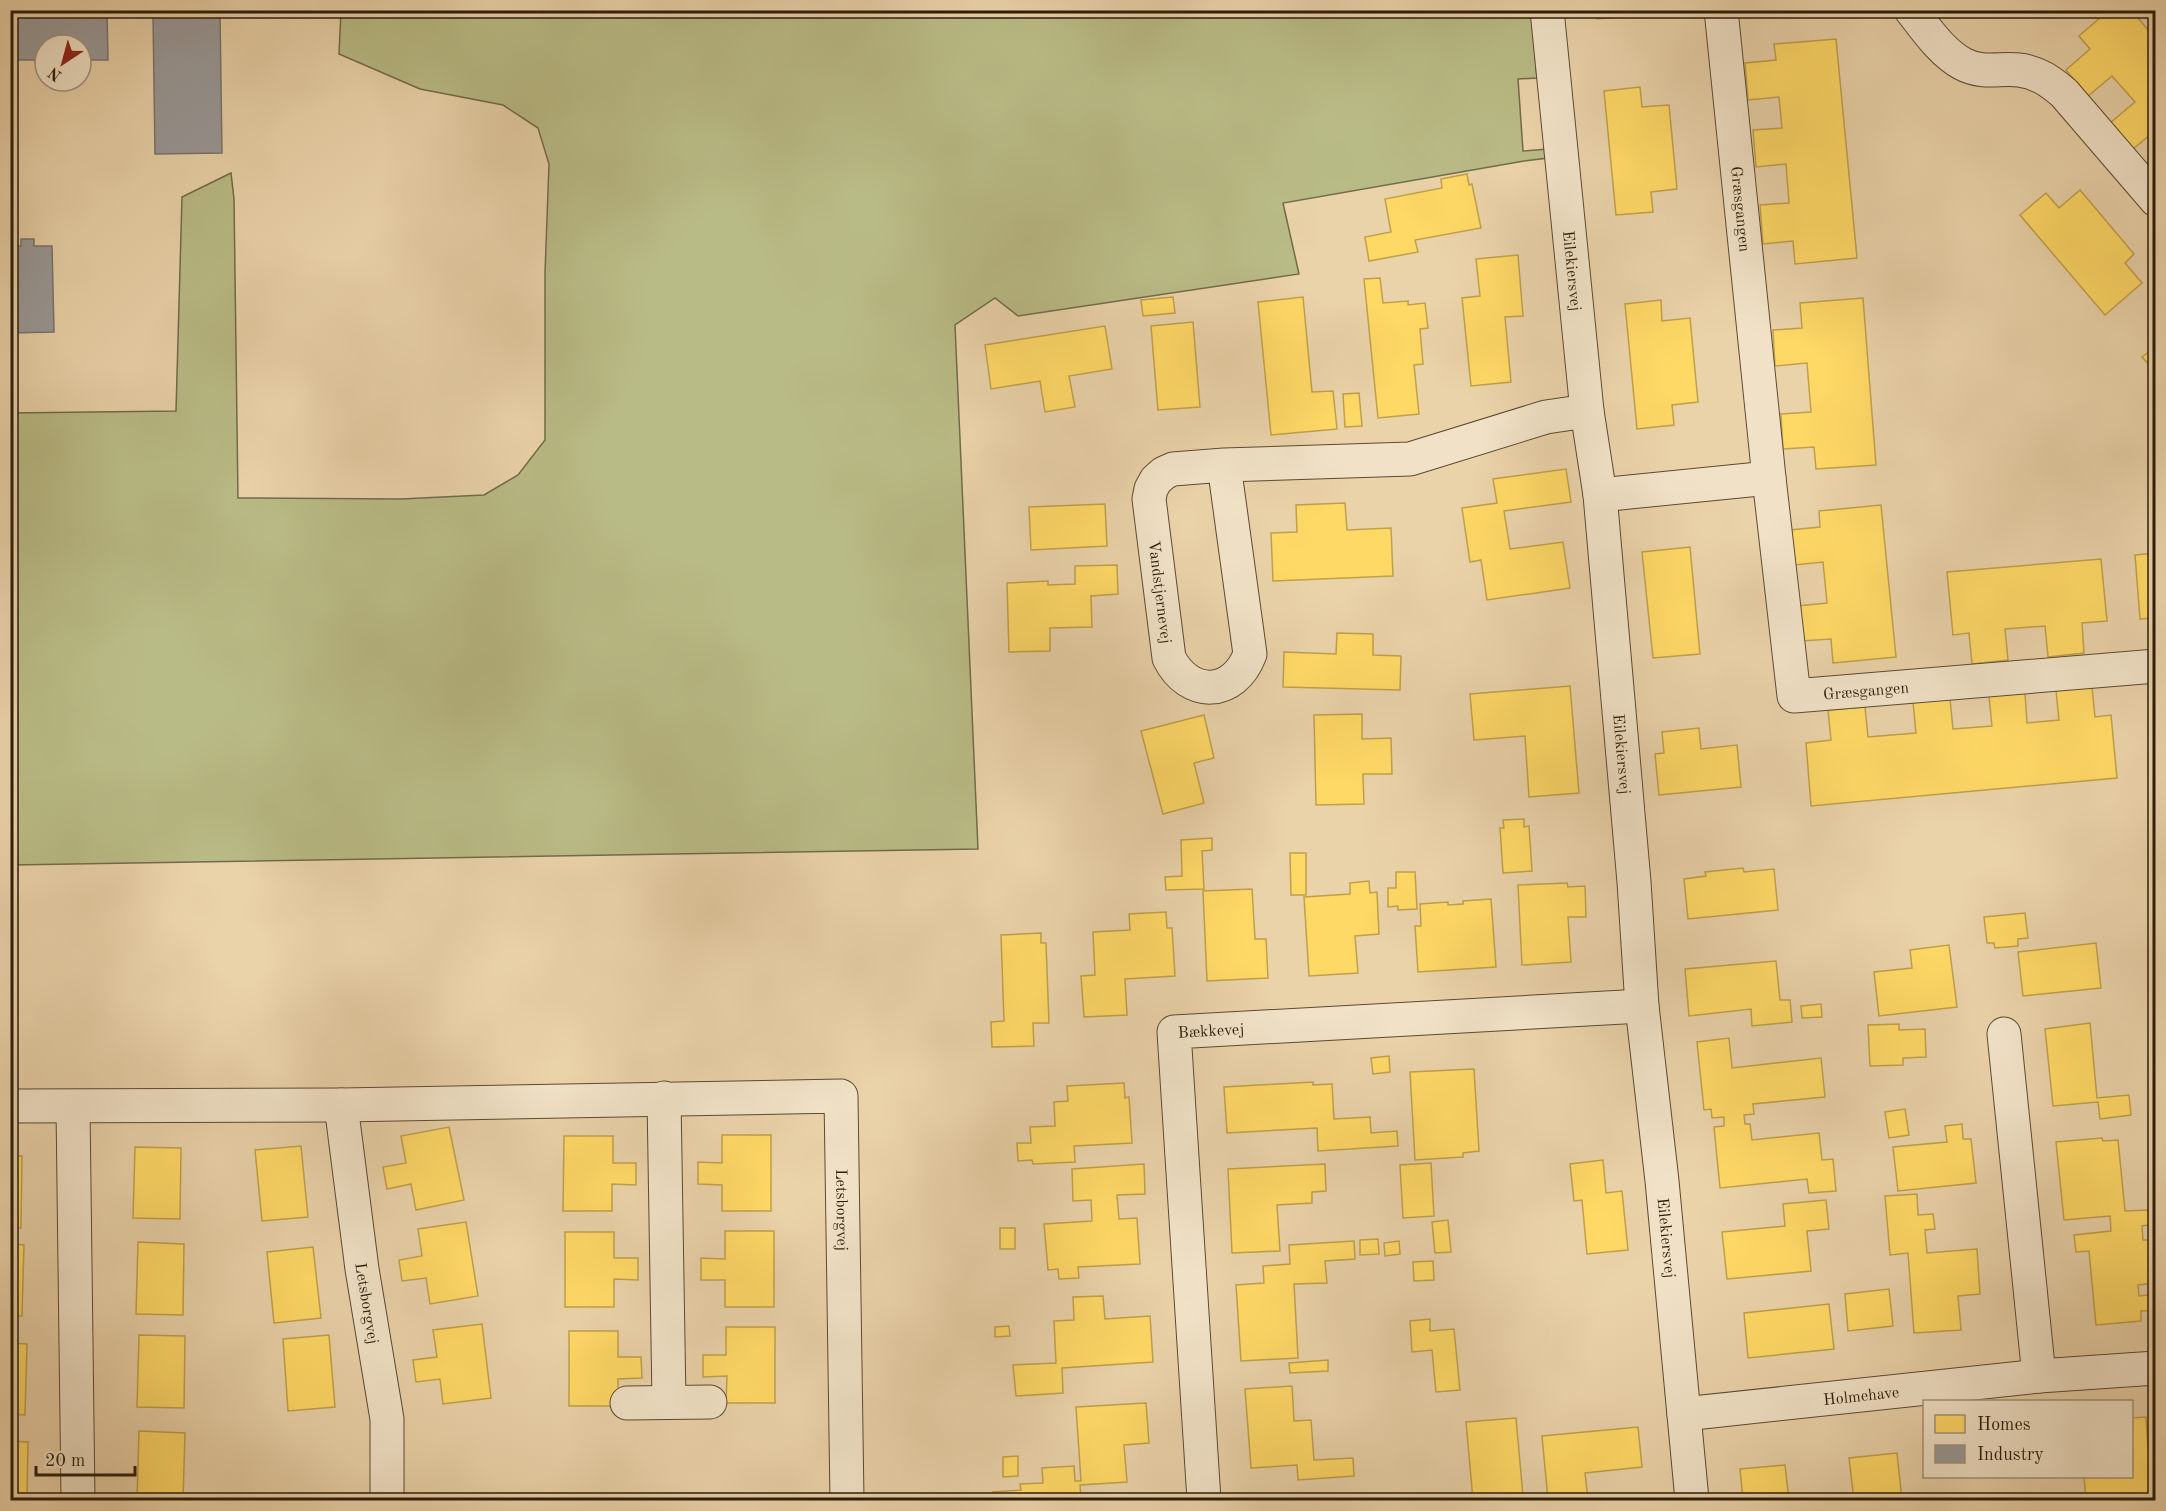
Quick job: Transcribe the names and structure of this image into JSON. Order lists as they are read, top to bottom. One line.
{"streets":{"street":["Græsgangen","Eilekiersvej","Vandstjernevej","Bækkevej","Letsborgvej","Holmehave"]},"crossings":[["Eilekiersvej","Vandstjernevej"],["Eilekiersvej","Bækkevej"],["Eilekiersvej","Holmehave"]],"legend":["Homes","Industry"],"scale_bar":"20 m","north":"bottom left"}
